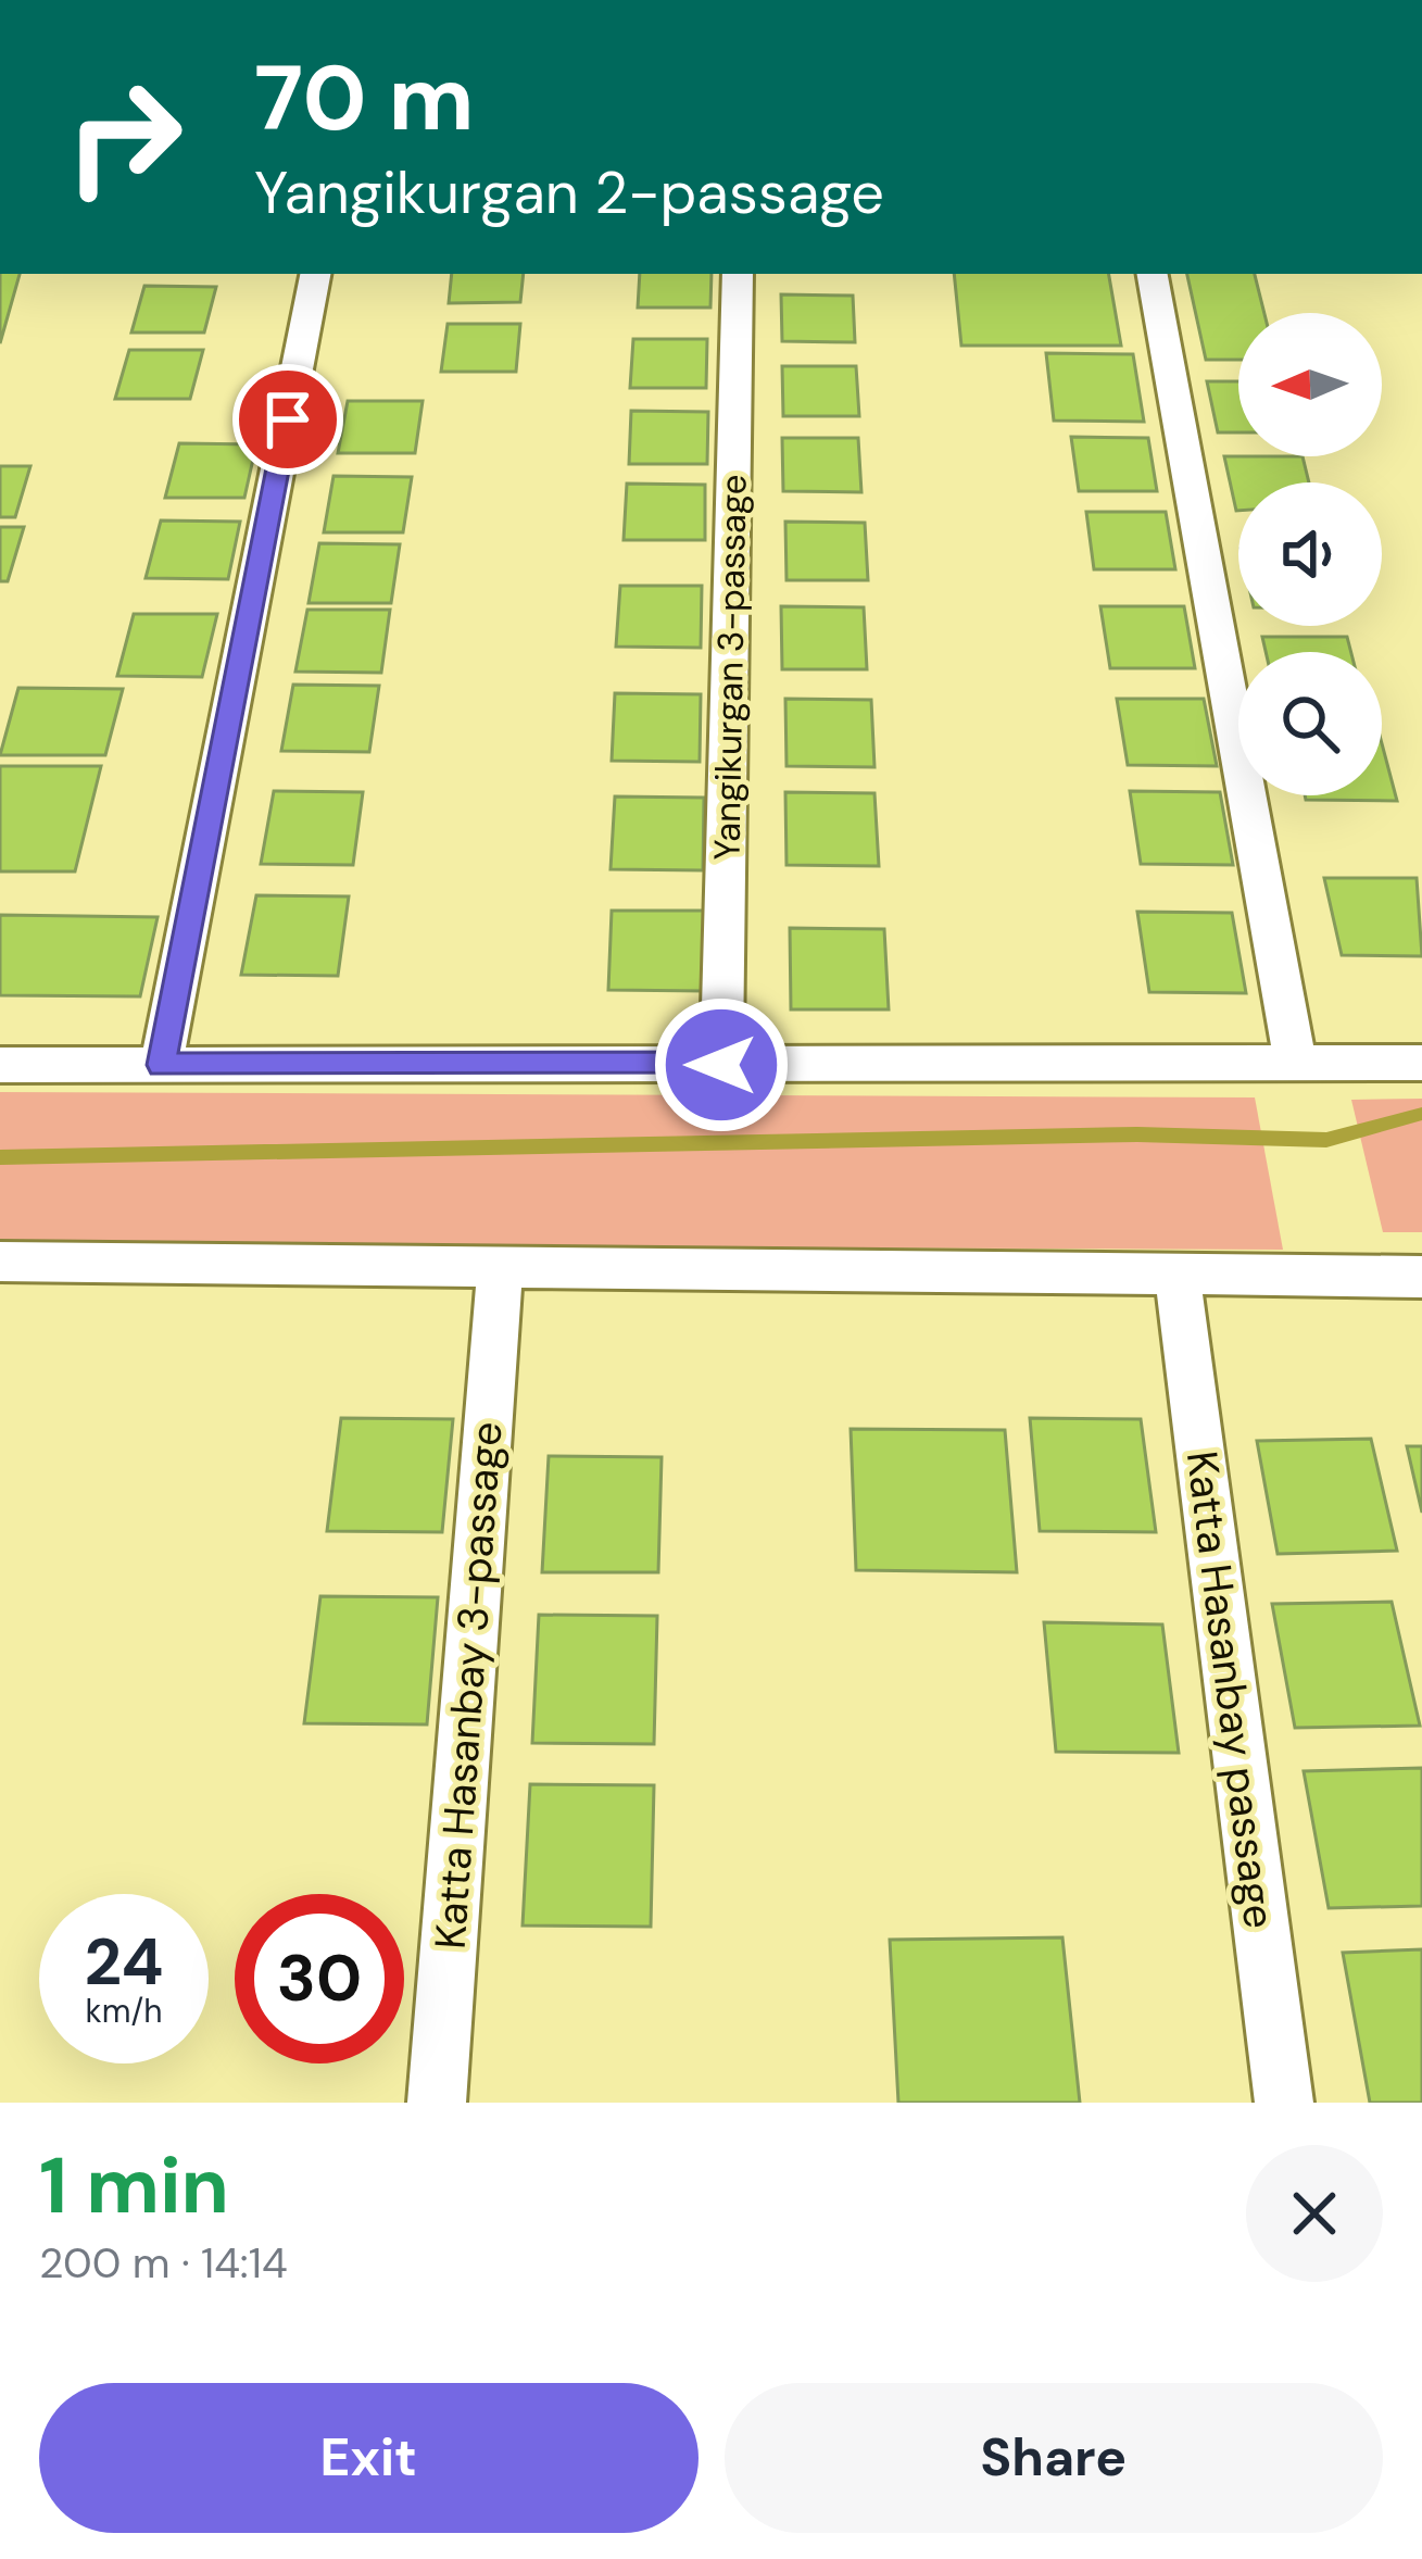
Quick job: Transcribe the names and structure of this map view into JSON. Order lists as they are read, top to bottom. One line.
{"streets":{"street":["Yangikurgan 3-passage","Katta Hasanbay 3-passage","Katta Hasanbay passage"]},"north":"left","page":{"turn":["70 m","Yangikurgan 2-passage"],"speed":"24 km/h","limit":"30","heading":["1 min","200 m · 14:14"],"buttons":["Exit","Share"]}}
